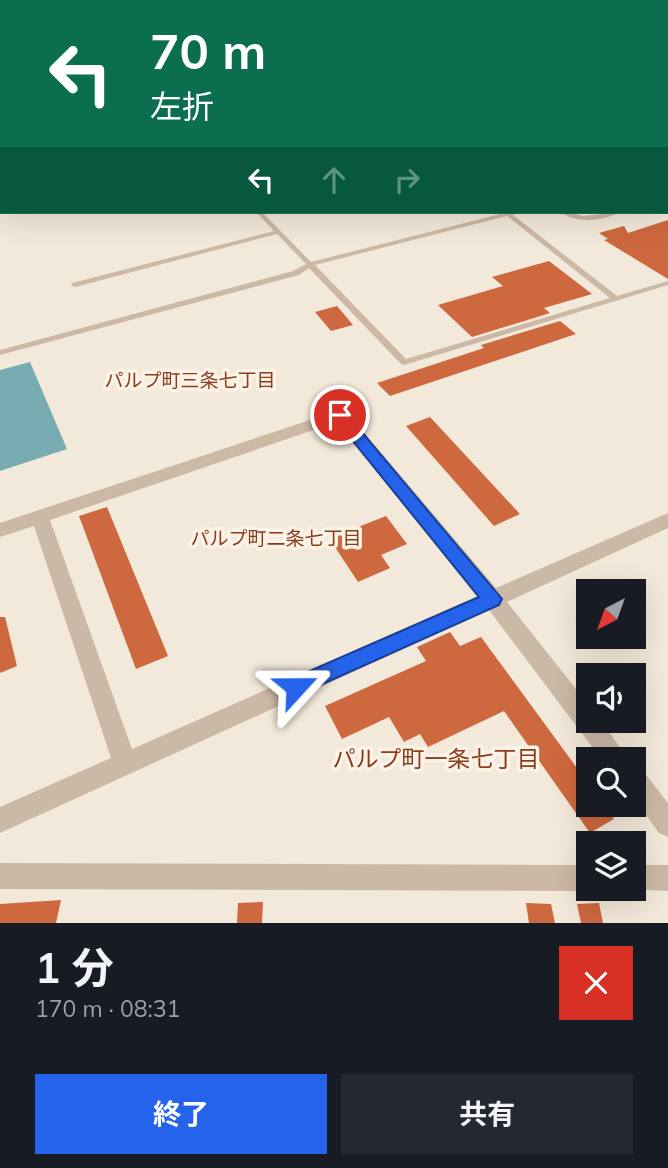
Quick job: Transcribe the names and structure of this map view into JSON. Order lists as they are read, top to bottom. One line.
{"districts":["パルプ町三条七丁目","パルプ町二条七丁目","パルプ町一条七丁目"],"north":"bottom left","page":{"turn":["70 m","左折"],"heading":["1 分","170 m · 08:31"],"buttons":["終了","共有"]}}
